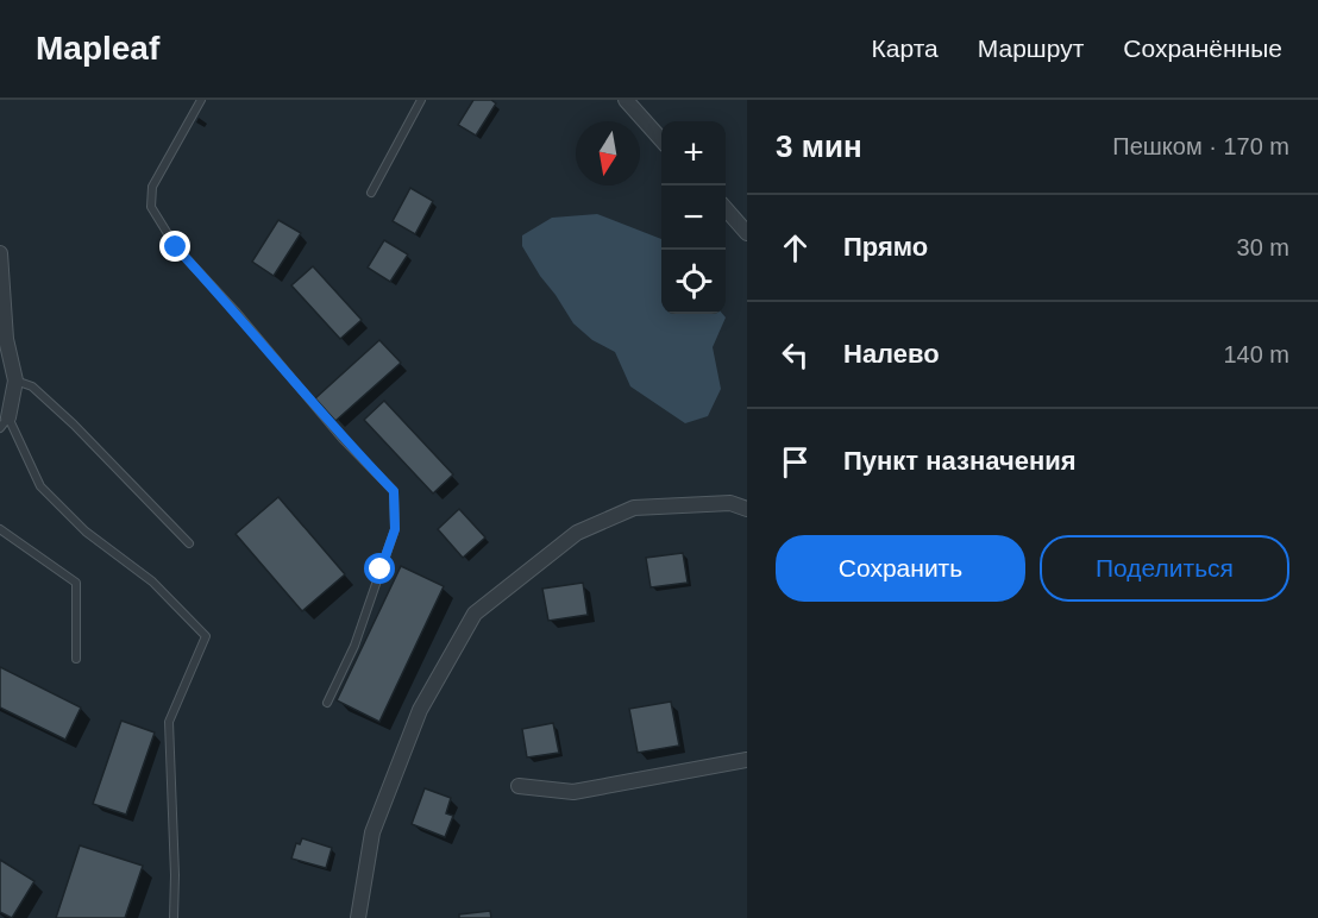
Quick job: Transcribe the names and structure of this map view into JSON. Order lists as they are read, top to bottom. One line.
{"north":"bottom","page":{"header":"Mapleaf","nav":["Карта","Маршрут","Сохранённые"],"heading":["3 мин","Пешком · 170 m"],"map_buttons":["+","−"],"list":[["Прямо","30 m"],["Налево","140 m"],"Пункт назначения"],"buttons":["Сохранить","Поделиться"]}}
